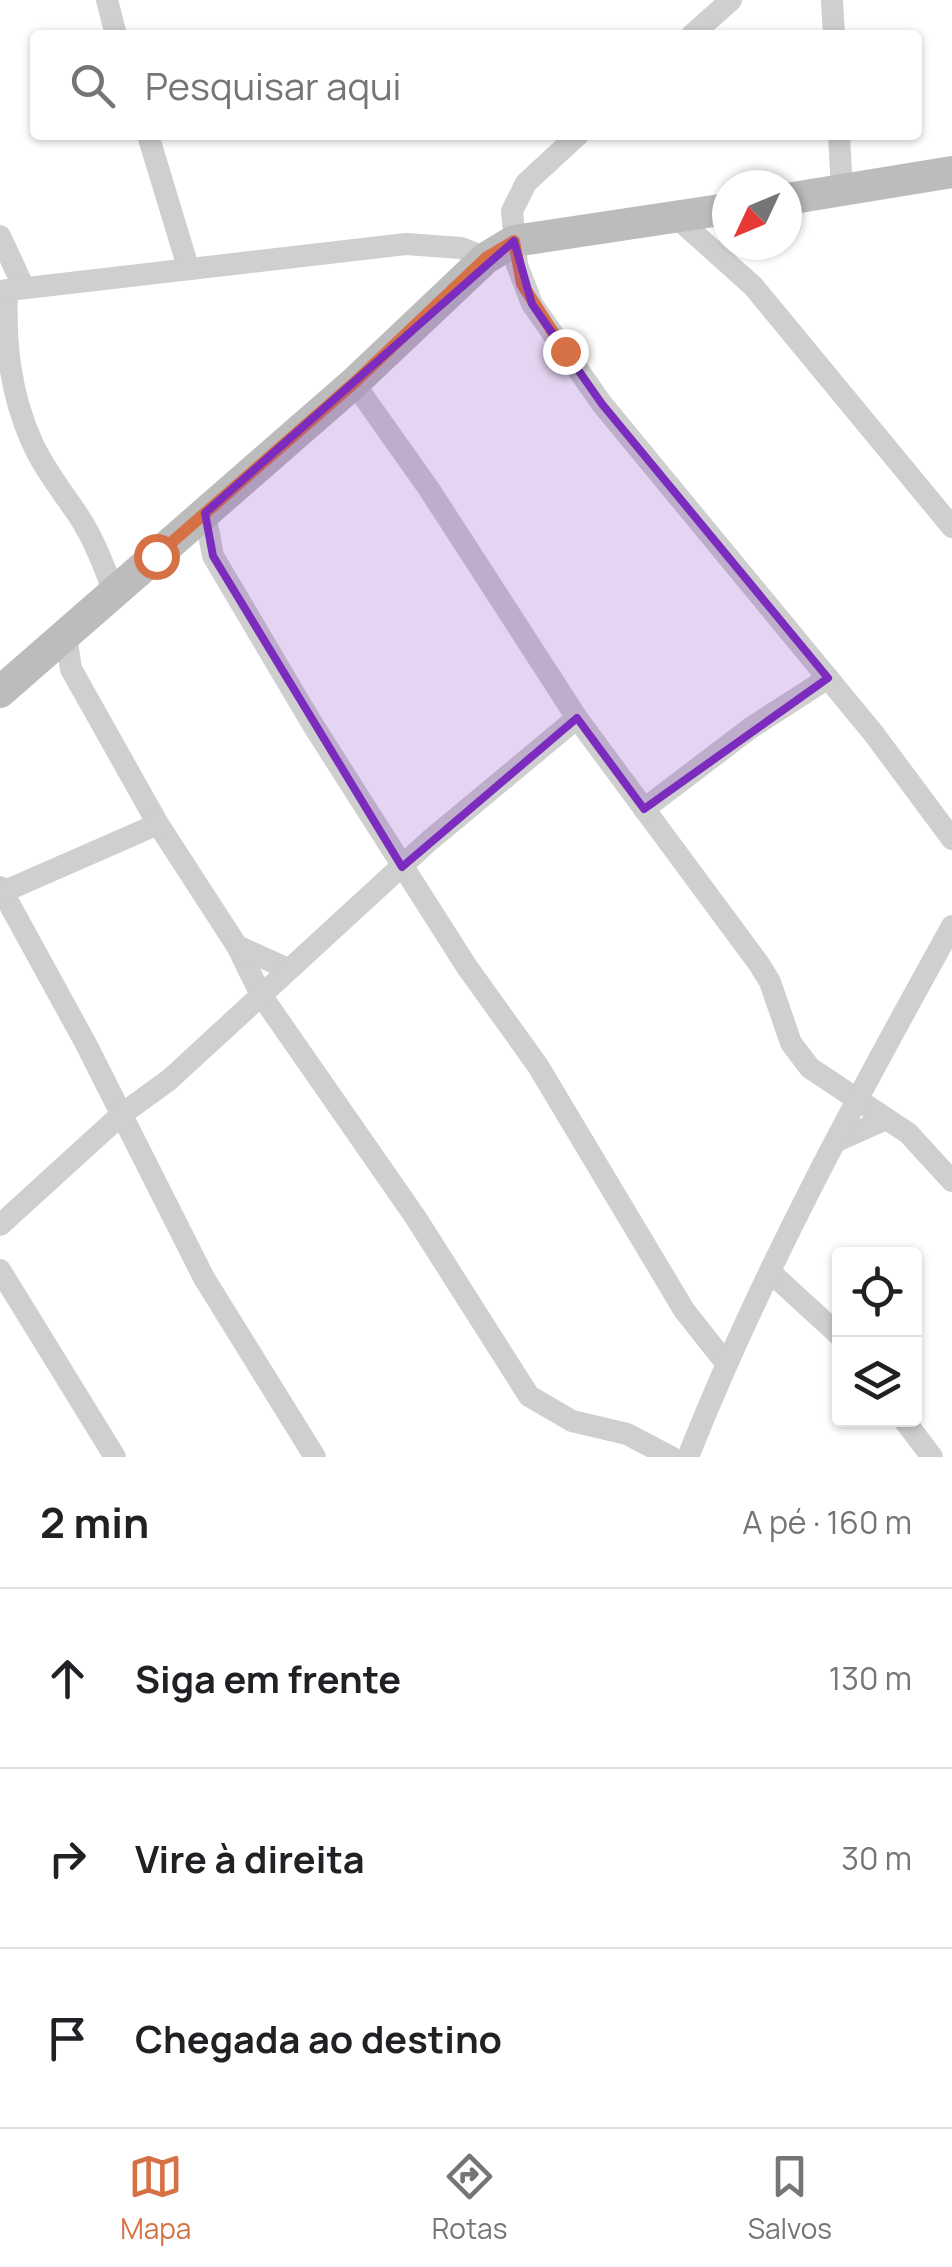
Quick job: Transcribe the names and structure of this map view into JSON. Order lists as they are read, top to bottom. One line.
{"north":"bottom left","page":{"search":"Pesquisar aqui","heading":["2 min","A pé · 160 m"],"list":[["Siga em frente","130 m"],["Vire à direita","30 m"],"Chegada ao destino"],"nav":["Mapa","Rotas","Salvos"]}}
